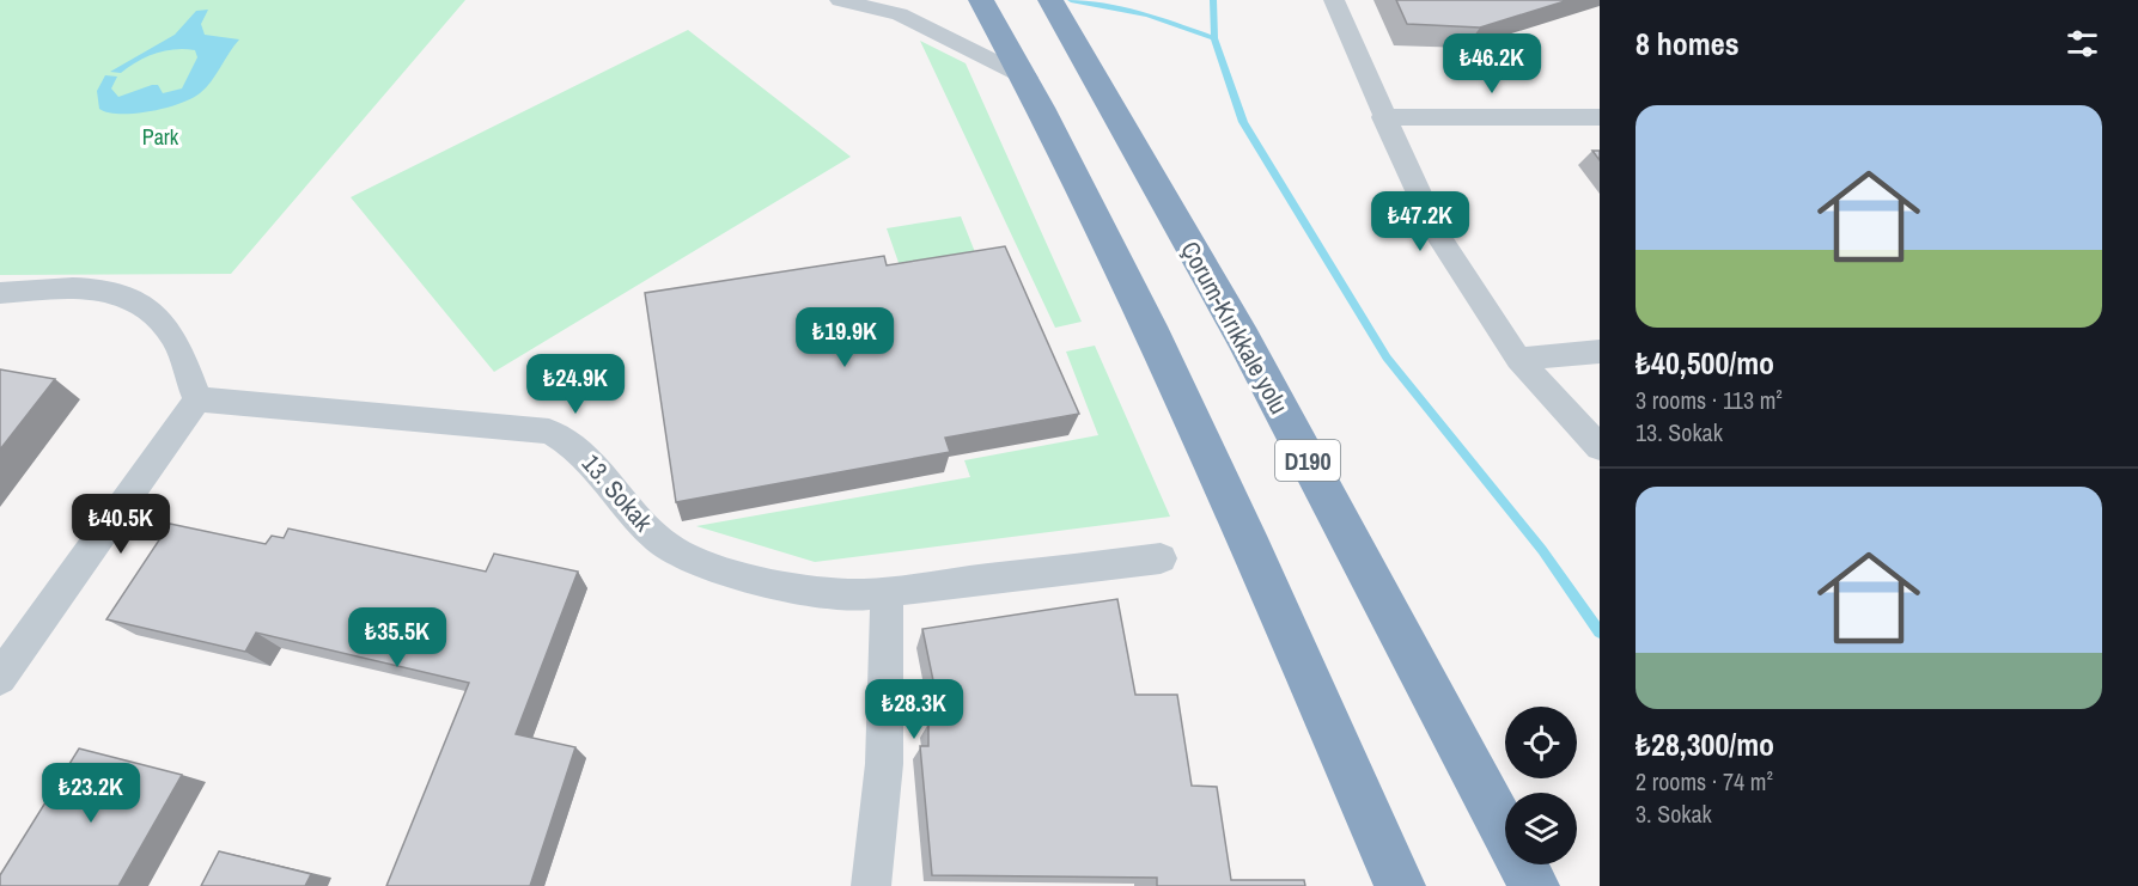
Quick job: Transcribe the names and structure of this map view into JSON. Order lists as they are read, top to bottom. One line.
{"streets":{"highway":["Çorum-Kırıkkale yolu","D190"],"street":["13. Sokak"]},"parks":["Park"],"page":{"heading":"8 homes","price":["₺46.2K","₺47.2K","₺19.9K","₺24.9K","₺40.5K","₺35.5K","₺28.3K","₺23.2K"],"list":[{"name":"₺40,500/mo","note":"3 rooms · 113 m² · 13. Sokak"},{"name":"₺28,300/mo","note":"2 rooms · 74 m² · 3. Sokak"}]}}
